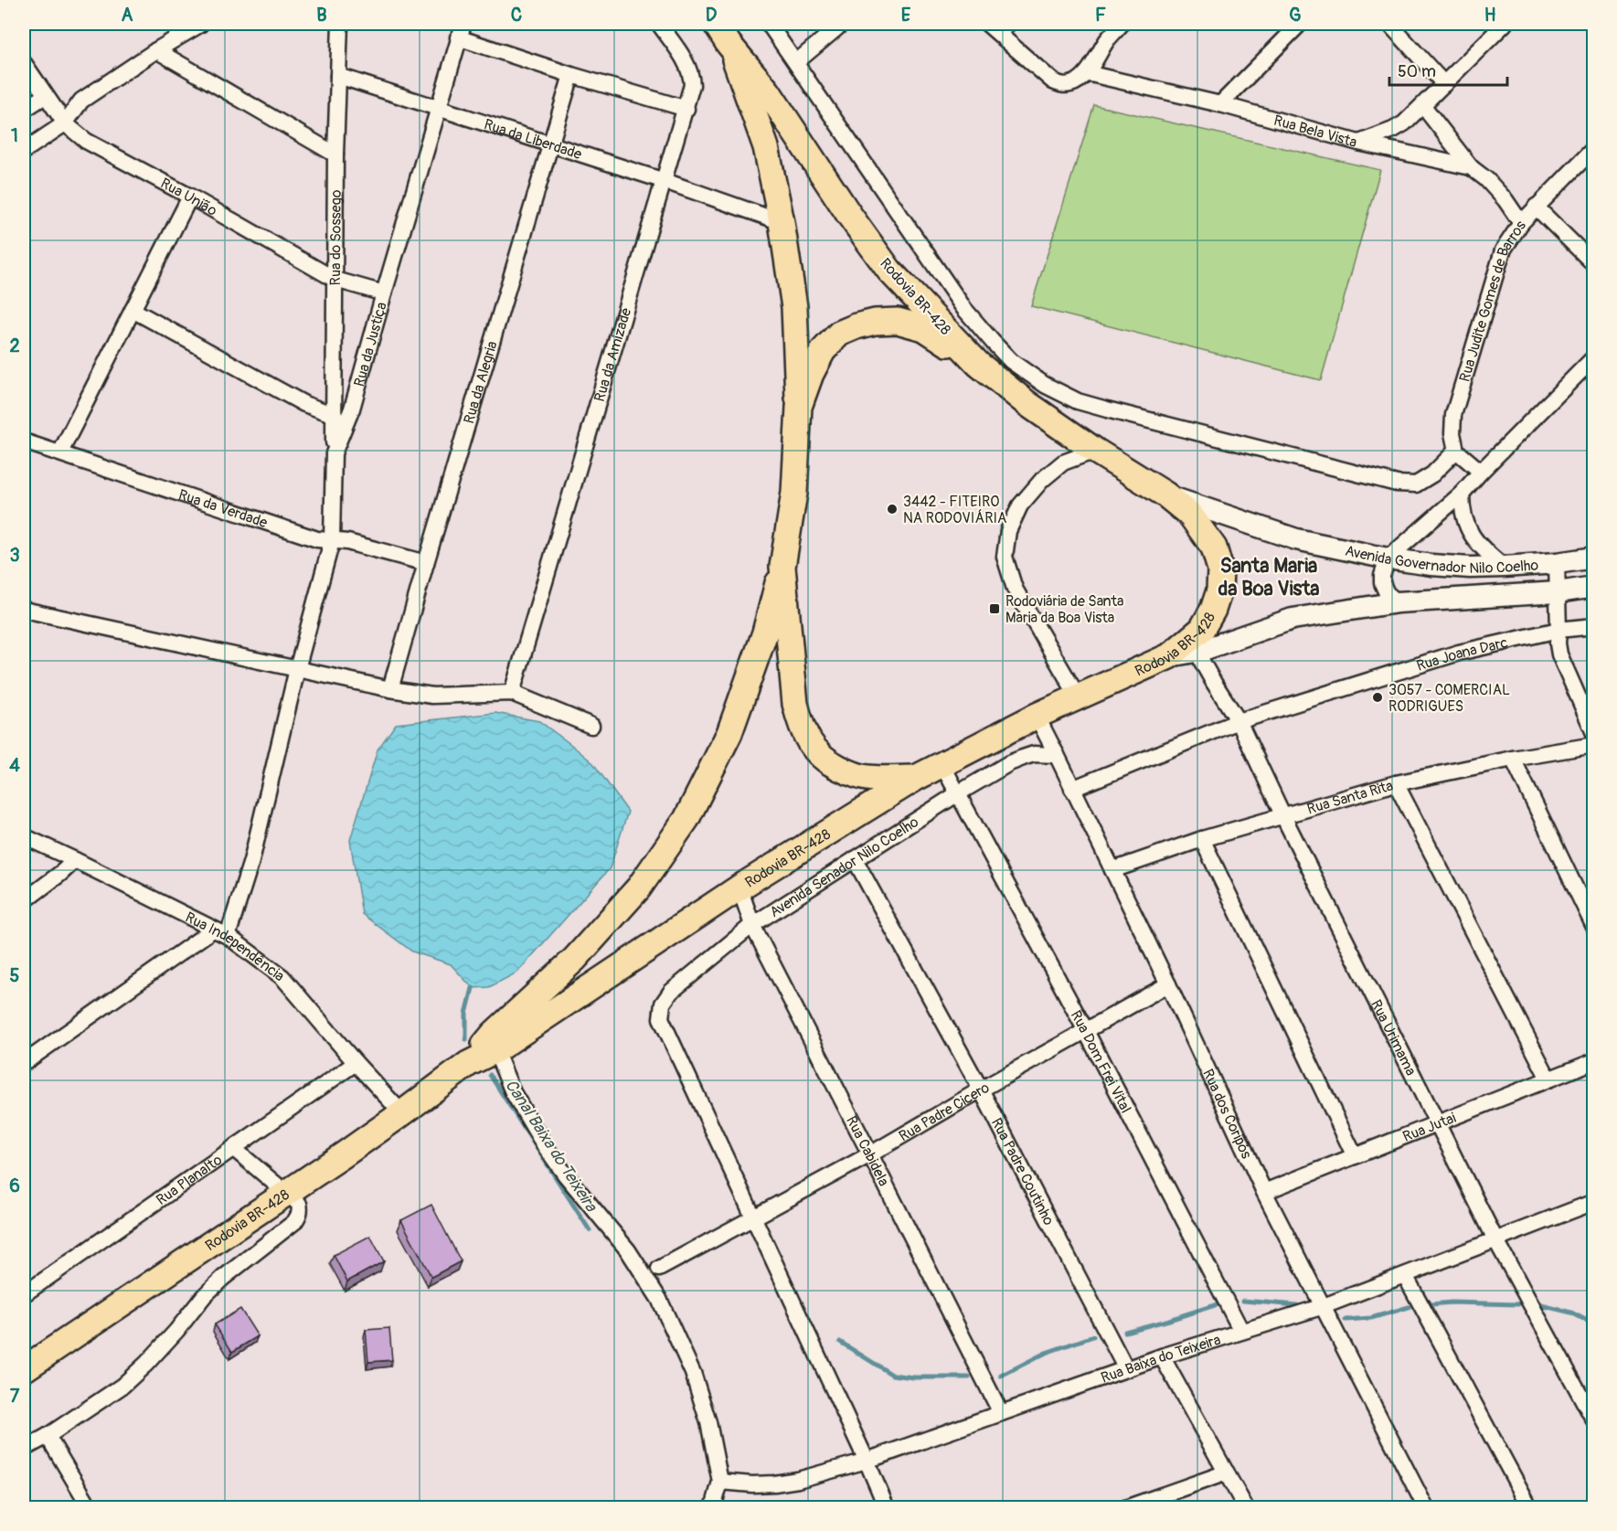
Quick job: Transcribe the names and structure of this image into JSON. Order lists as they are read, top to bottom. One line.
{"streets":{"highway":["Rodovia BR-428"],"main road":["Avenida Governador Nilo Coelho"],"street":["Rua Bela Vista","Rua da Liberdade","Rua União","Rua do Sossego","Rua Judite Gomes de Barros","Rua da Justiça","Rua da Amizade","Rua da Alegria","Rua da Verdade","Rua Joana Darc","Rua Santa Rita","Avenida Senador Nilo Coelho","Rua Independência","Rua Urimama","Rua Dom Frei Vital","Rua Padre Cicero","Rua dos Coripós","Rua Jutai","Rua Cabidela","Rua Padre Coutinho","Rua Planalto","Rua Baixa do Teixeira"]},"crossings":[["Rua Bela Vista","Rua Judite Gomes de Barros"],["Rua da Liberdade","Rua do Sossego"],["Rua da Liberdade","Rodovia BR-428"],["Rua da Liberdade","Rua da Justiça"],["Rua da Liberdade","Rua da Amizade"],["Rua da Liberdade","Rua da Alegria"],["Rua União","Rua do Sossego"],["Rua União","Rua da Justiça"],["Rua do Sossego","Rua da Justiça"],["Rodovia BR-428","Avenida Governador Nilo Coelho"],["Rodovia BR-428","Rua Independência"],["Rodovia BR-428","Rua Dom Frei Vital"],["Rodovia BR-428","Rua dos Coripós"],["Rodovia BR-428","Rua Cabidela"],["Rua da Justiça","Rua da Verdade"],["Rua da Justiça","Rua Independência"],["Rua da Alegria","Rua da Verdade"],["Avenida Governador Nilo Coelho","Rua Urimama"],["Rua Joana Darc","Rua Urimama"],["Rua Santa Rita","Rua Urimama"],["Rua Santa Rita","Rua dos Coripós"],["Avenida Senador Nilo Coelho","Rua Dom Frei Vital"],["Avenida Senador Nilo Coelho","Rua Padre Cicero"],["Avenida Senador Nilo Coelho","Rua dos Coripós"],["Avenida Senador Nilo Coelho","Rua Cabidela"],["Avenida Senador Nilo Coelho","Rua Padre Coutinho"],["Rua Independência","Rua Planalto"],["Rua Urimama","Rua Jutai"],["Rua Urimama","Rua Baixa do Teixeira"],["Rua Dom Frei Vital","Rua Padre Cicero"],["Rua Dom Frei Vital","Rua Baixa do Teixeira"],["Rua Padre Cicero","Rua dos Coripós"],["Rua Padre Cicero","Rua Cabidela"],["Rua Padre Cicero","Rua Padre Coutinho"],["Rua dos Coripós","Rua Jutai"],["Rua dos Coripós","Rua Baixa do Teixeira"],["Rua Cabidela","Rua Baixa do Teixeira"],["Rua Padre Coutinho","Rua Baixa do Teixeira"]],"districts":["Santa Maria da Boa Vista"],"water":["Canal Baixa do Teixeira"],"places":{"other":["3442 - FITEIRO NA RODOVIÁRIA","3057 - COMERCIAL RODRIGUES"],"transit":["Rodoviária de Santa Maria da Boa Vista"]},"scale_bar":"50 m","grid":{"columns":["A","B","C","D","E","F","G","H"],"rows":["1","2","3","4","5","6","7"]}}
